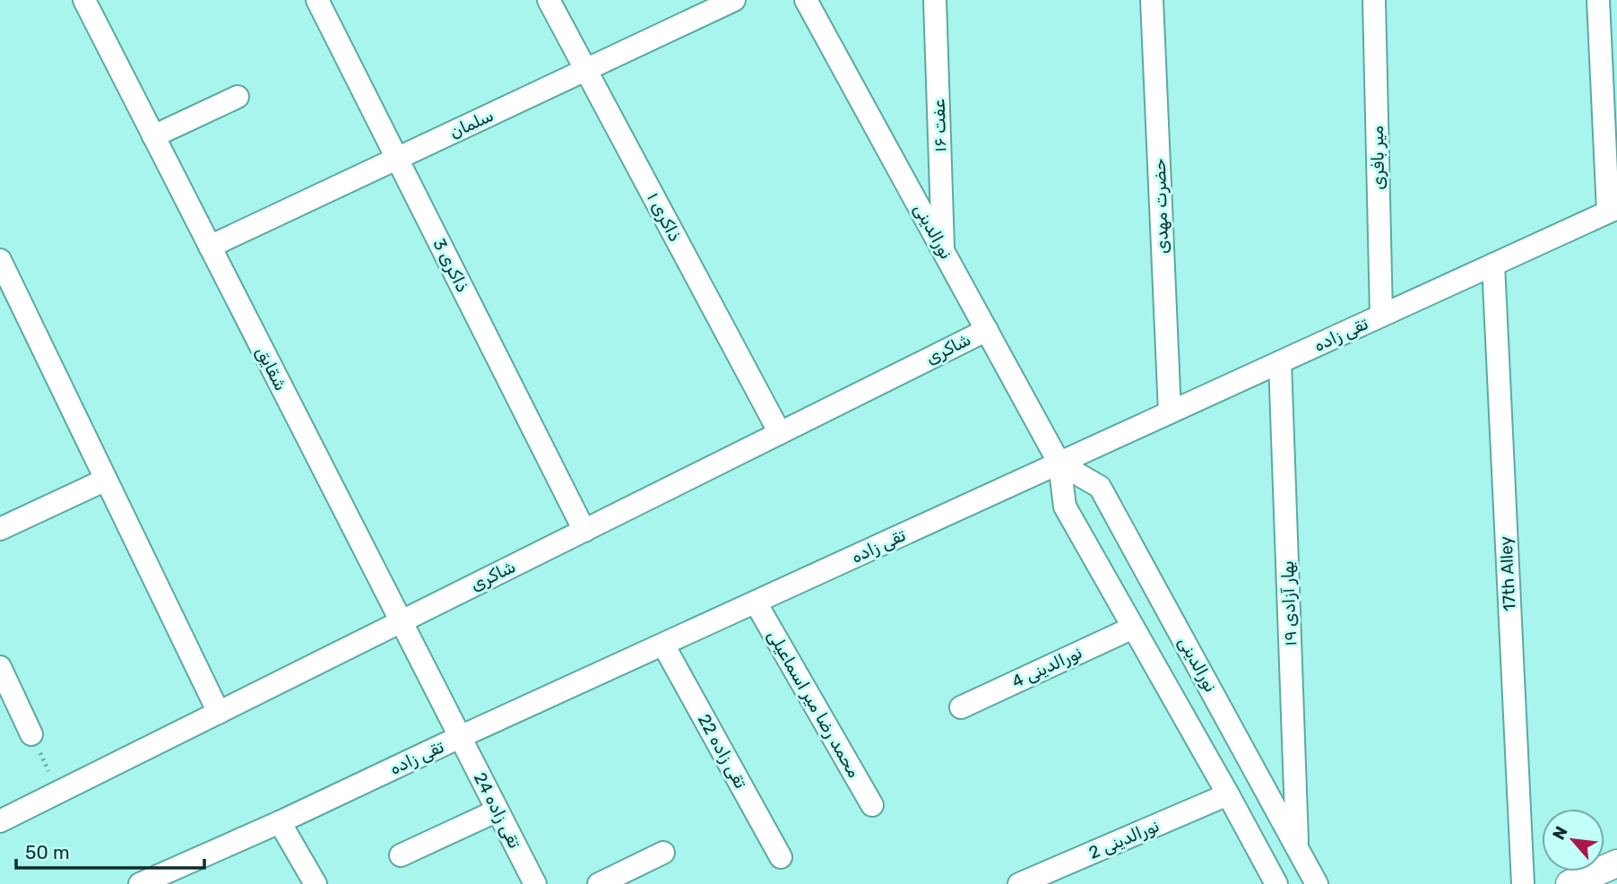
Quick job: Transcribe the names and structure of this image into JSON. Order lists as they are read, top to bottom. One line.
{"streets":{"street":["سلمان","عفت ۱۶","میر بافری","حضرت مهدی","ذاکری ۱","نورالدینی","ذاکری 3","تقی زاده","شاکری","شقایق","17th Alley","بهار آزادی ۱۹","نورالدینی 4","محمد رضا میر اسماعیلی","تقی زاده 22","تقی زاده 24","نورالدینی 2"]},"crossings":[["سلمان","ذاکری ۱"],["سلمان","ذاکری 3"],["سلمان","شقایق"],["عفت ۱۶","نورالدینی"],["میر بافری","تقی زاده"],["حضرت مهدی","تقی زاده"],["ذاکری ۱","شاکری"],["نورالدینی","تقی زاده"],["نورالدینی","شاکری"],["نورالدینی","بهار آزادی ۱۹"],["نورالدینی","نورالدینی 4"],["نورالدینی","نورالدینی 2"],["ذاکری 3","شاکری"],["تقی زاده","شقایق"],["تقی زاده","17th Alley"],["تقی زاده","بهار آزادی ۱۹"],["تقی زاده","محمد رضا میر اسماعیلی"],["تقی زاده","تقی زاده 22"],["تقی زاده","تقی زاده 24"],["شاکری","شقایق"],["شقایق","تقی زاده 24"]],"scale_bar":"50 m","north":"top left"}
